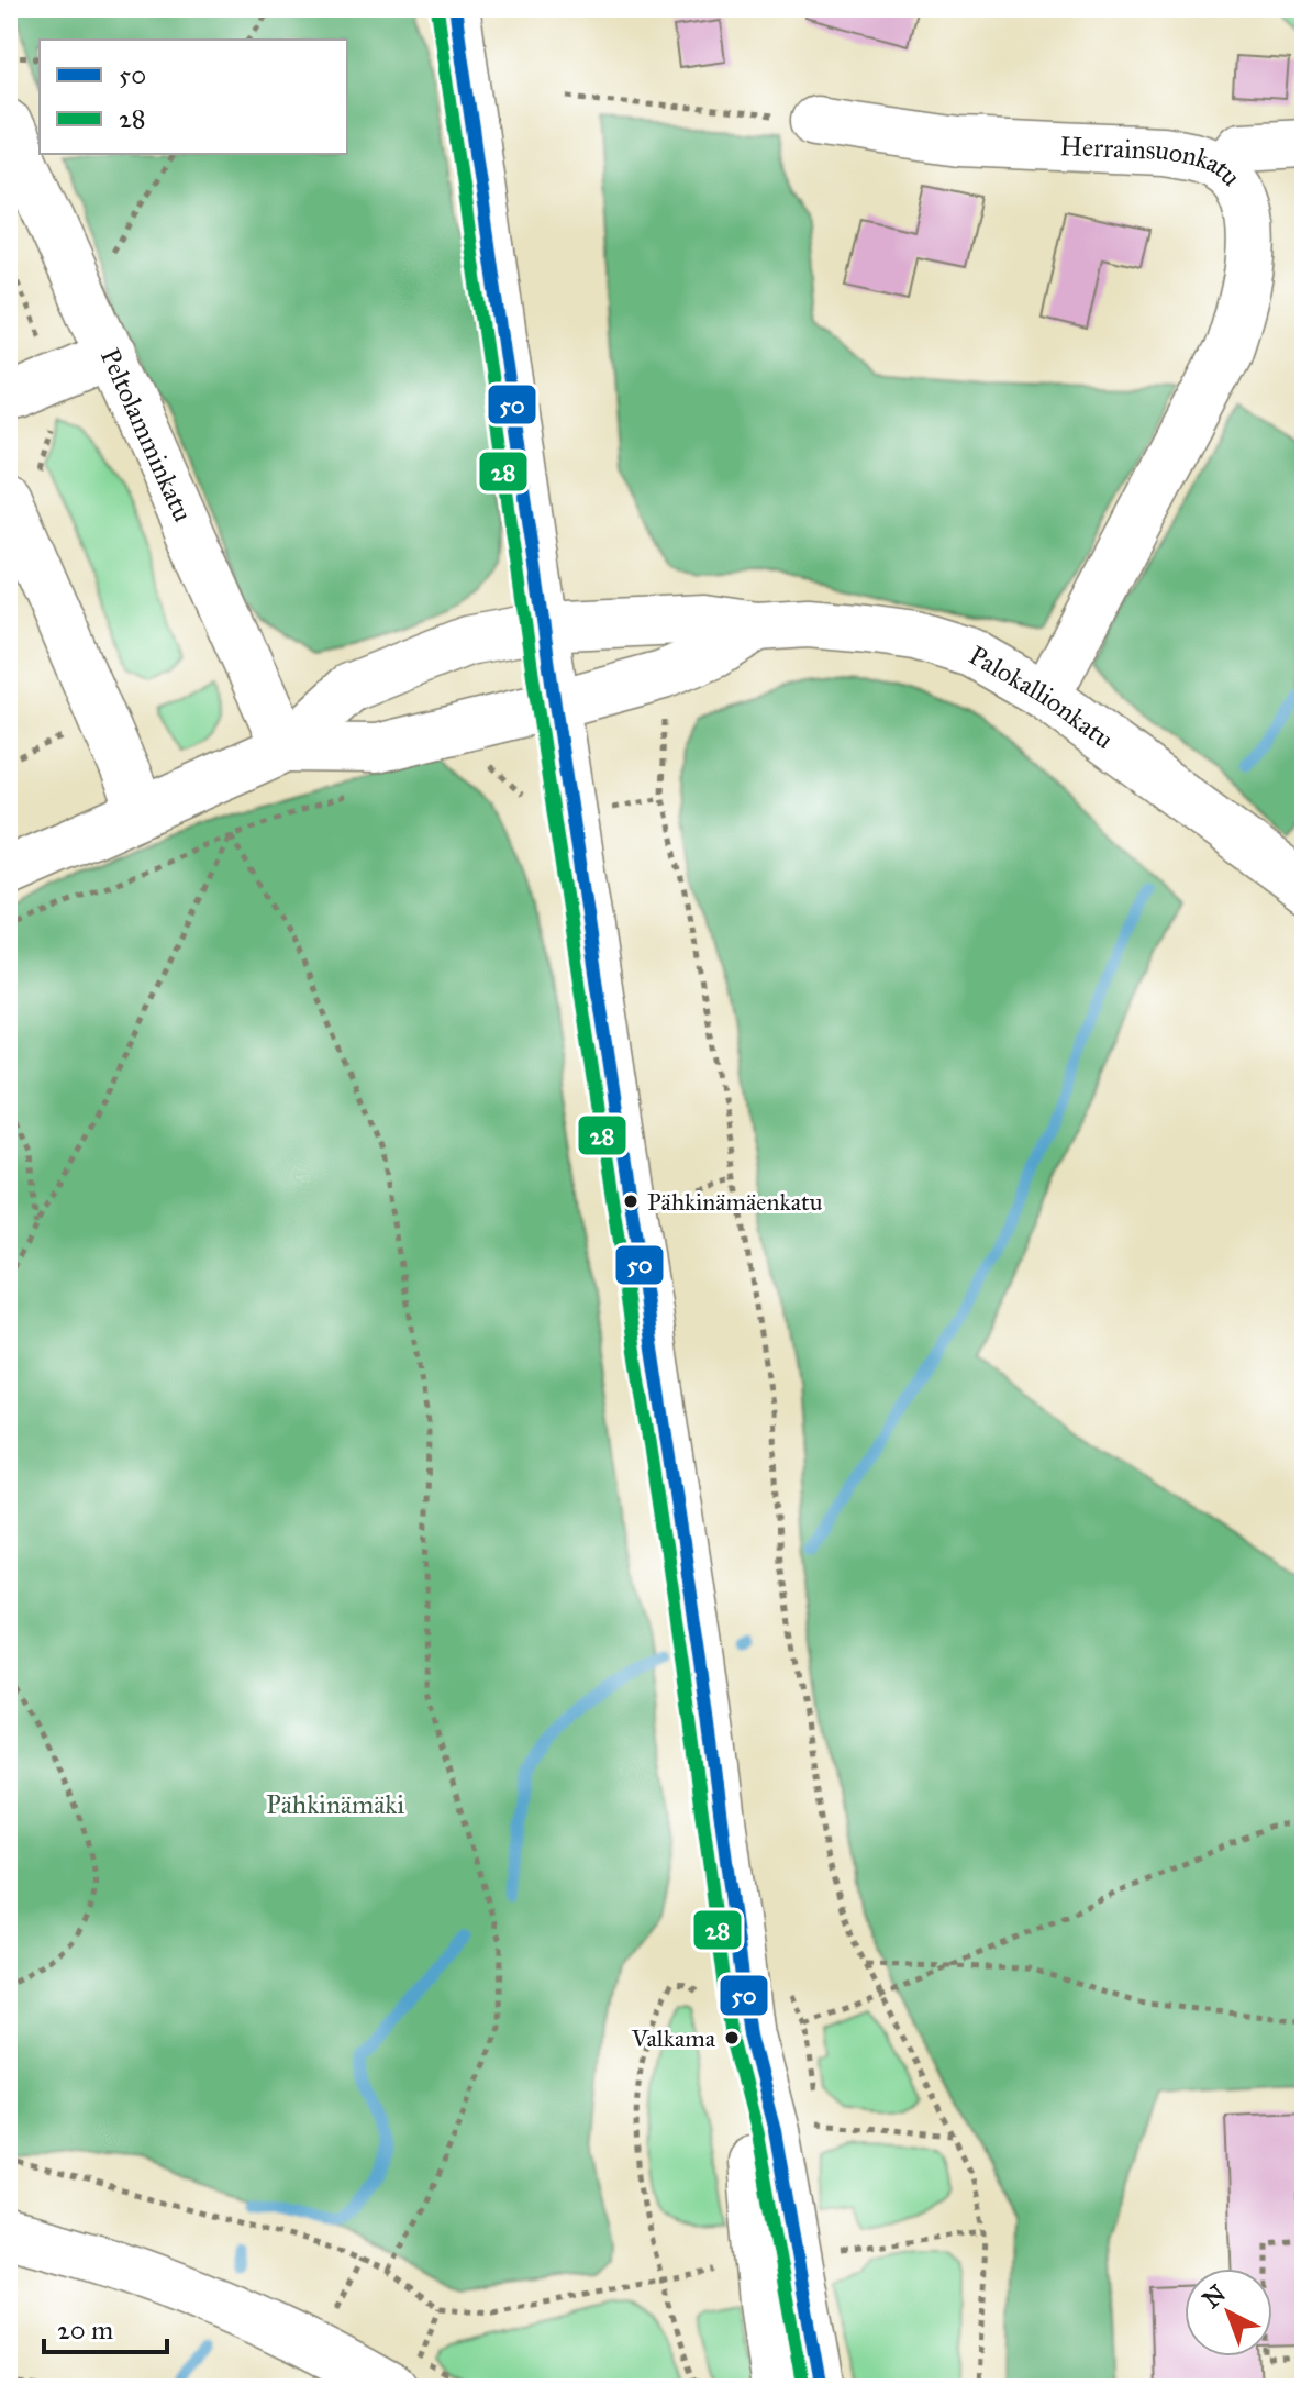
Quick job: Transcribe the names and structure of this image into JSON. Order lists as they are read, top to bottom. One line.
{"streets":{"street":["Herrainsuonkatu","Peltolamminkatu","Palokallionkatu"]},"crossings":[["Herrainsuonkatu","Palokallionkatu"]],"parks":["Pähkinämäki"],"places":["Pähkinämäenkatu","Valkama"],"lines":["transit line 50","transit line 28"],"legend":["50","28"],"scale_bar":"20 m","north":"top left"}
